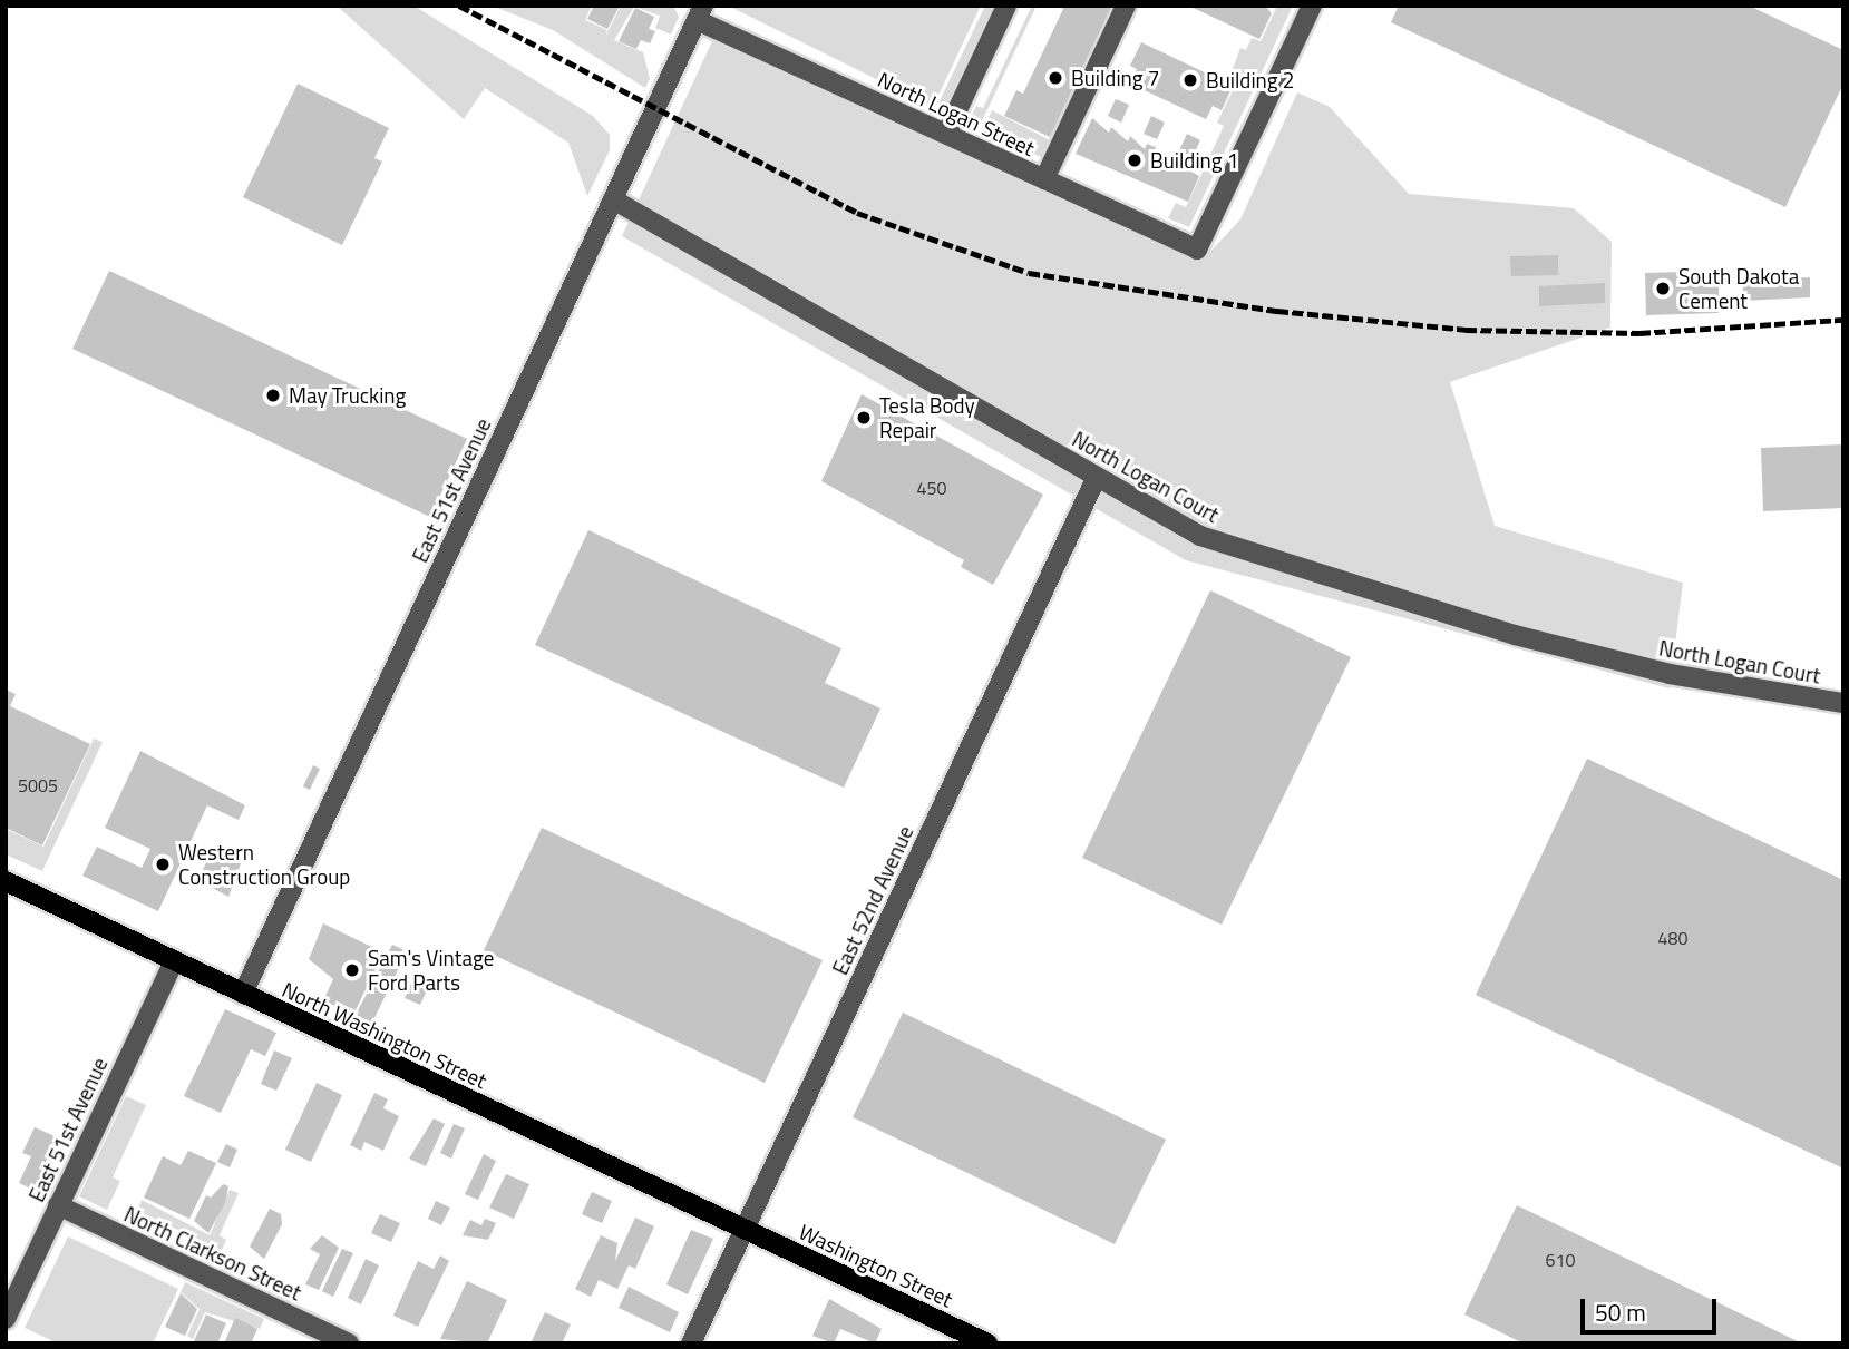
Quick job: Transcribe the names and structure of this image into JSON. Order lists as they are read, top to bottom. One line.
{"streets":{"main road":["North Washington Street","Washington Street"],"street":["North Logan Street","North Logan Court","East 51st Avenue","East 52nd Avenue","North Clarkson Street"]},"crossings":[["North Logan Street","East 51st Avenue"],["North Logan Court","East 51st Avenue"],["North Logan Court","East 52nd Avenue"],["East 51st Avenue","North Washington Street"],["East 51st Avenue","North Clarkson Street"],["East 52nd Avenue","North Washington Street"],["East 52nd Avenue","Washington Street"],["North Washington Street","Washington Street"]],"places":["Building 7","Building 2","Building 1","South Dakota Cement","May Trucking","Tesla Body Repair","Western Construction Group","Sam's Vintage Ford Parts"],"house_numbers":["450","5005","480","610"],"scale_bar":"50 m"}
